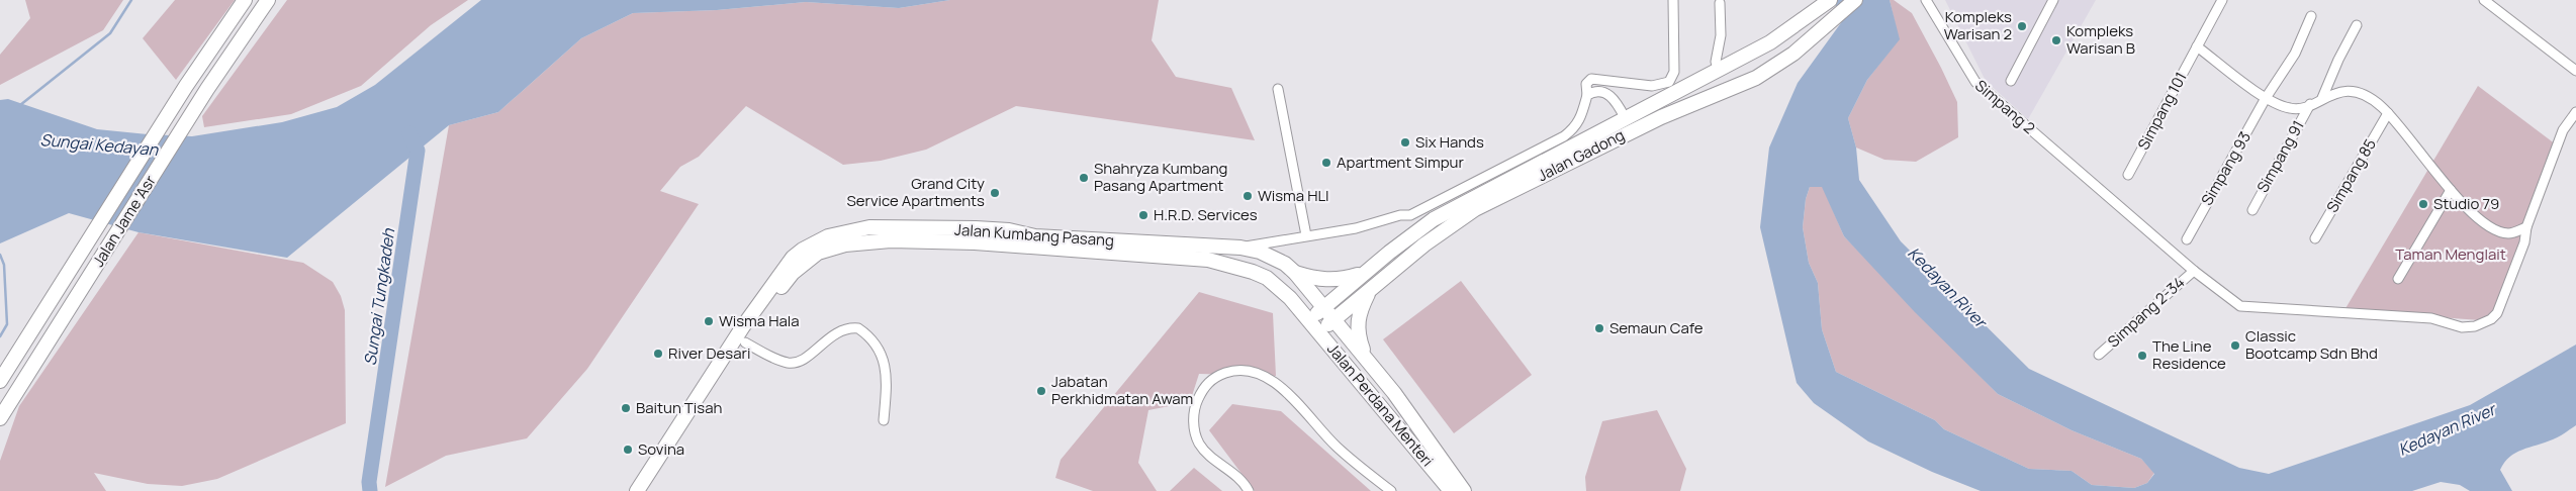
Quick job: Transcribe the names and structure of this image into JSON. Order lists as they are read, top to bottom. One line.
{"streets":{"main road":["Jalan Gadong","Jalan Jame 'Asr","Jalan Kumbang Pasang","Jalan Perdana Menteri"],"street":["Simpang 2","Simpang 101","Simpang 91","Simpang 93","Simpang 85","Simpang 2-34"]},"crossings":[["Simpang 2","Simpang 2-34"],["Jalan Gadong","Jalan Kumbang Pasang"],["Jalan Gadong","Jalan Perdana Menteri"],["Jalan Kumbang Pasang","Jalan Perdana Menteri"]],"water":["Sungai Kedayan","Kedayan River","Sungai Tungkadeh"],"parks":["Taman Menglait"],"places":["Kompleks Warisan 2","Kompleks Warisan B","Six Hands","Apartment Simpur","Shahryza Kumbang Pasang Apartment","Grand City Service Apartments","Wisma HLI","Studio 79","H.R.D. Services","Wisma Hala","Semaun Cafe","Classic Bootcamp Sdn Bhd","River Desari","The Line Residence","Jabatan Perkhidmatan Awam","Baitun Tisah","Sovina"]}
